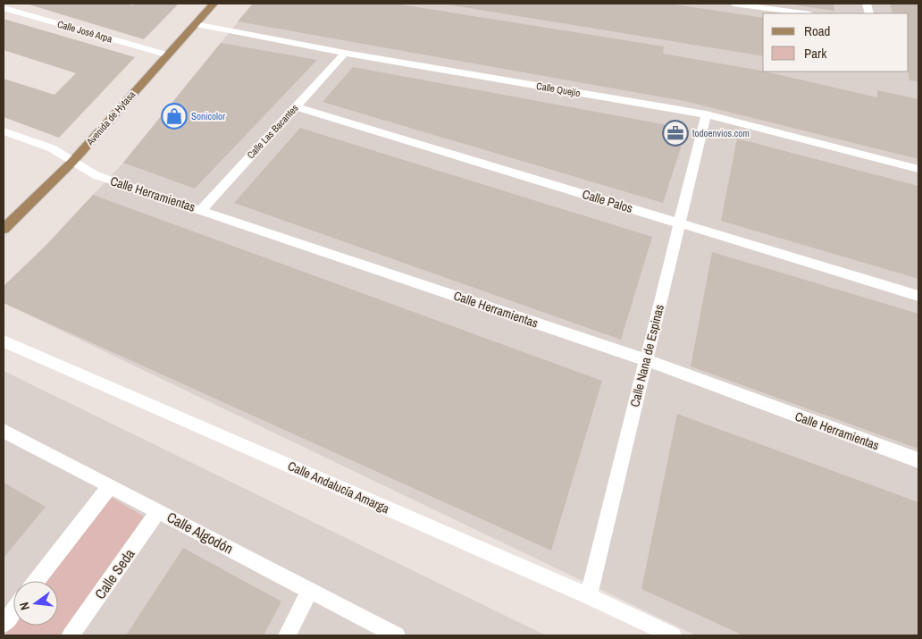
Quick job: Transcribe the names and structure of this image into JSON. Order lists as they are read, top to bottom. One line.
{"streets":{"main road":["Avenida de Hytasa"],"street":["Calle José Arpa","Calle Quejío","Calle Las Bacantes","Calle Herramientas","Calle Palos","Calle Nana de Espinas","Calle Andalucía Amarga","Calle Algodón","Calle Seda"]},"crossings":[["Calle José Arpa","Avenida de Hytasa"],["Calle Quejío","Avenida de Hytasa"],["Calle Quejío","Calle Las Bacantes"],["Calle Quejío","Calle Nana de Espinas"],["Avenida de Hytasa","Calle Herramientas"],["Calle Las Bacantes","Calle Herramientas"],["Calle Las Bacantes","Calle Palos"],["Calle Herramientas","Calle Nana de Espinas"],["Calle Palos","Calle Nana de Espinas"],["Calle Nana de Espinas","Calle Andalucía Amarga"],["Calle Algodón","Calle Seda"]],"places":{"shop":["Sonicolor"],"office":["todoenvios.com"]},"legend":["Road","Park"],"north":"left"}
